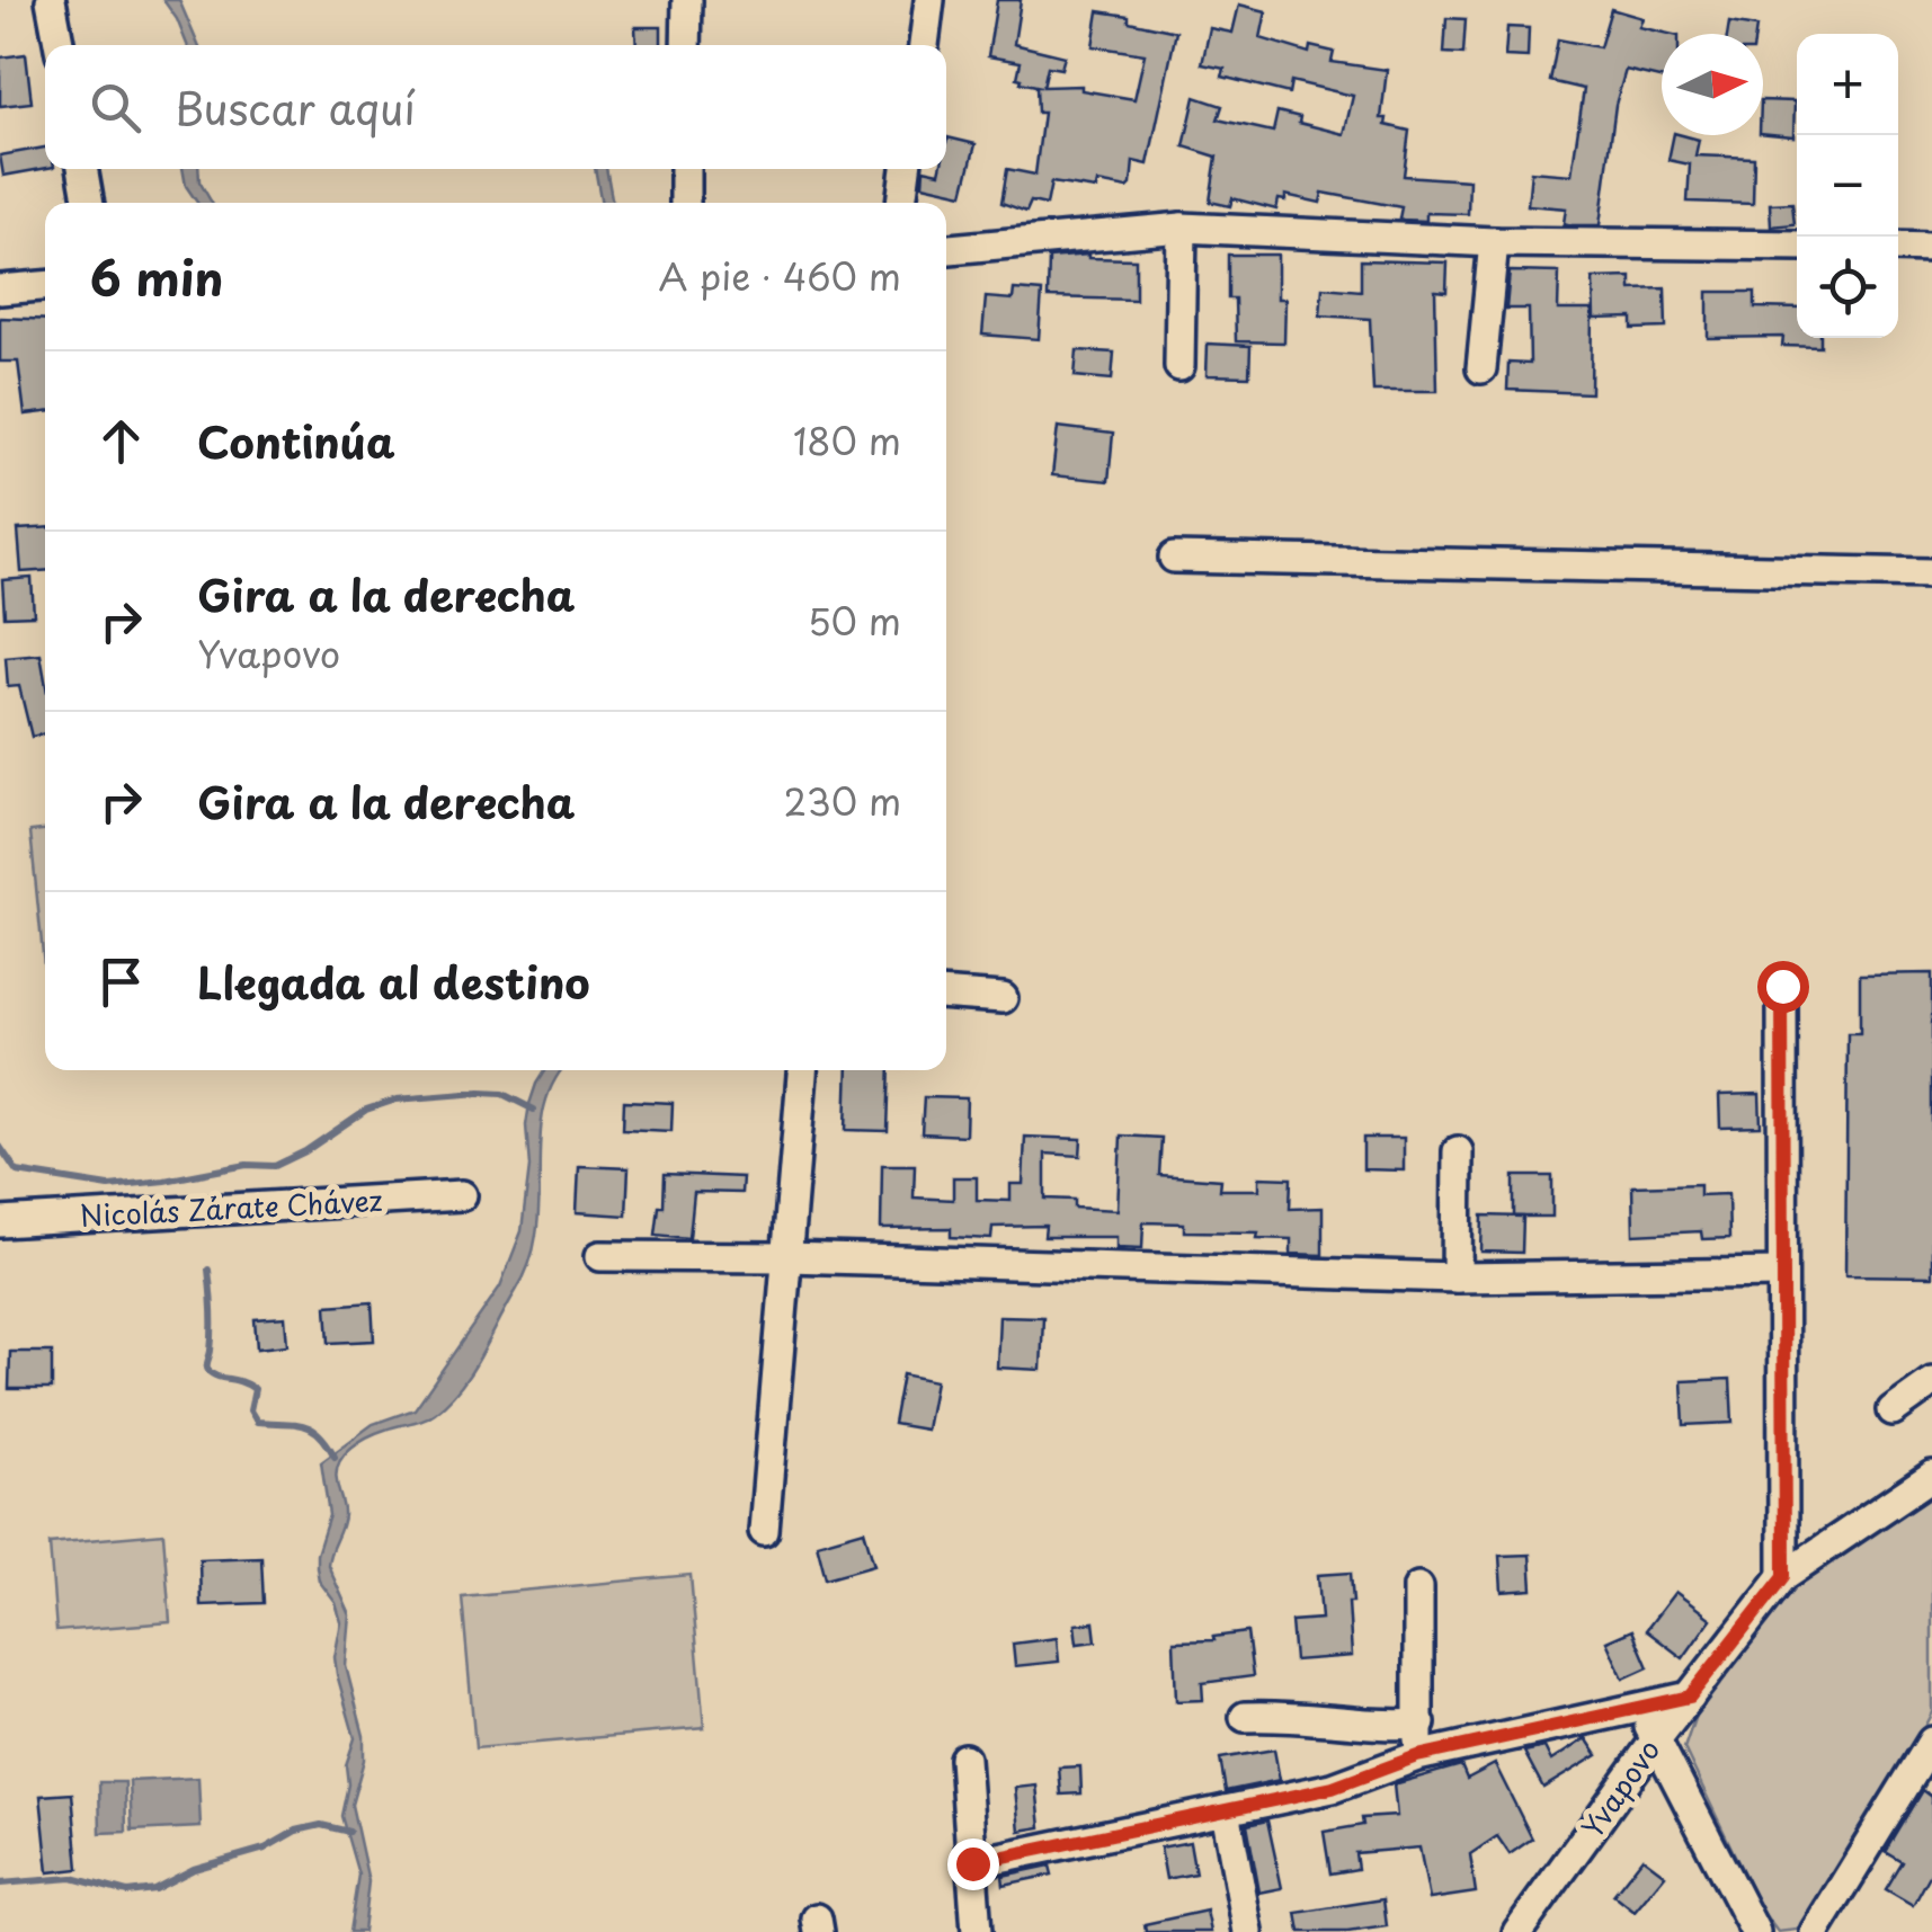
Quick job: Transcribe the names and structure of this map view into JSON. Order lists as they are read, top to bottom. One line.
{"streets":{"street":["Nicolás Zárate Chávez","Yvapovo"]},"north":"right","page":{"map_buttons":["+","−"],"search":"Buscar aquí","heading":["6 min","A pie · 460 m"],"list":[["Continúa","180 m"],["Gira a la derecha","Yvapovo","50 m"],["Gira a la derecha","230 m"],"Llegada al destino"]}}
